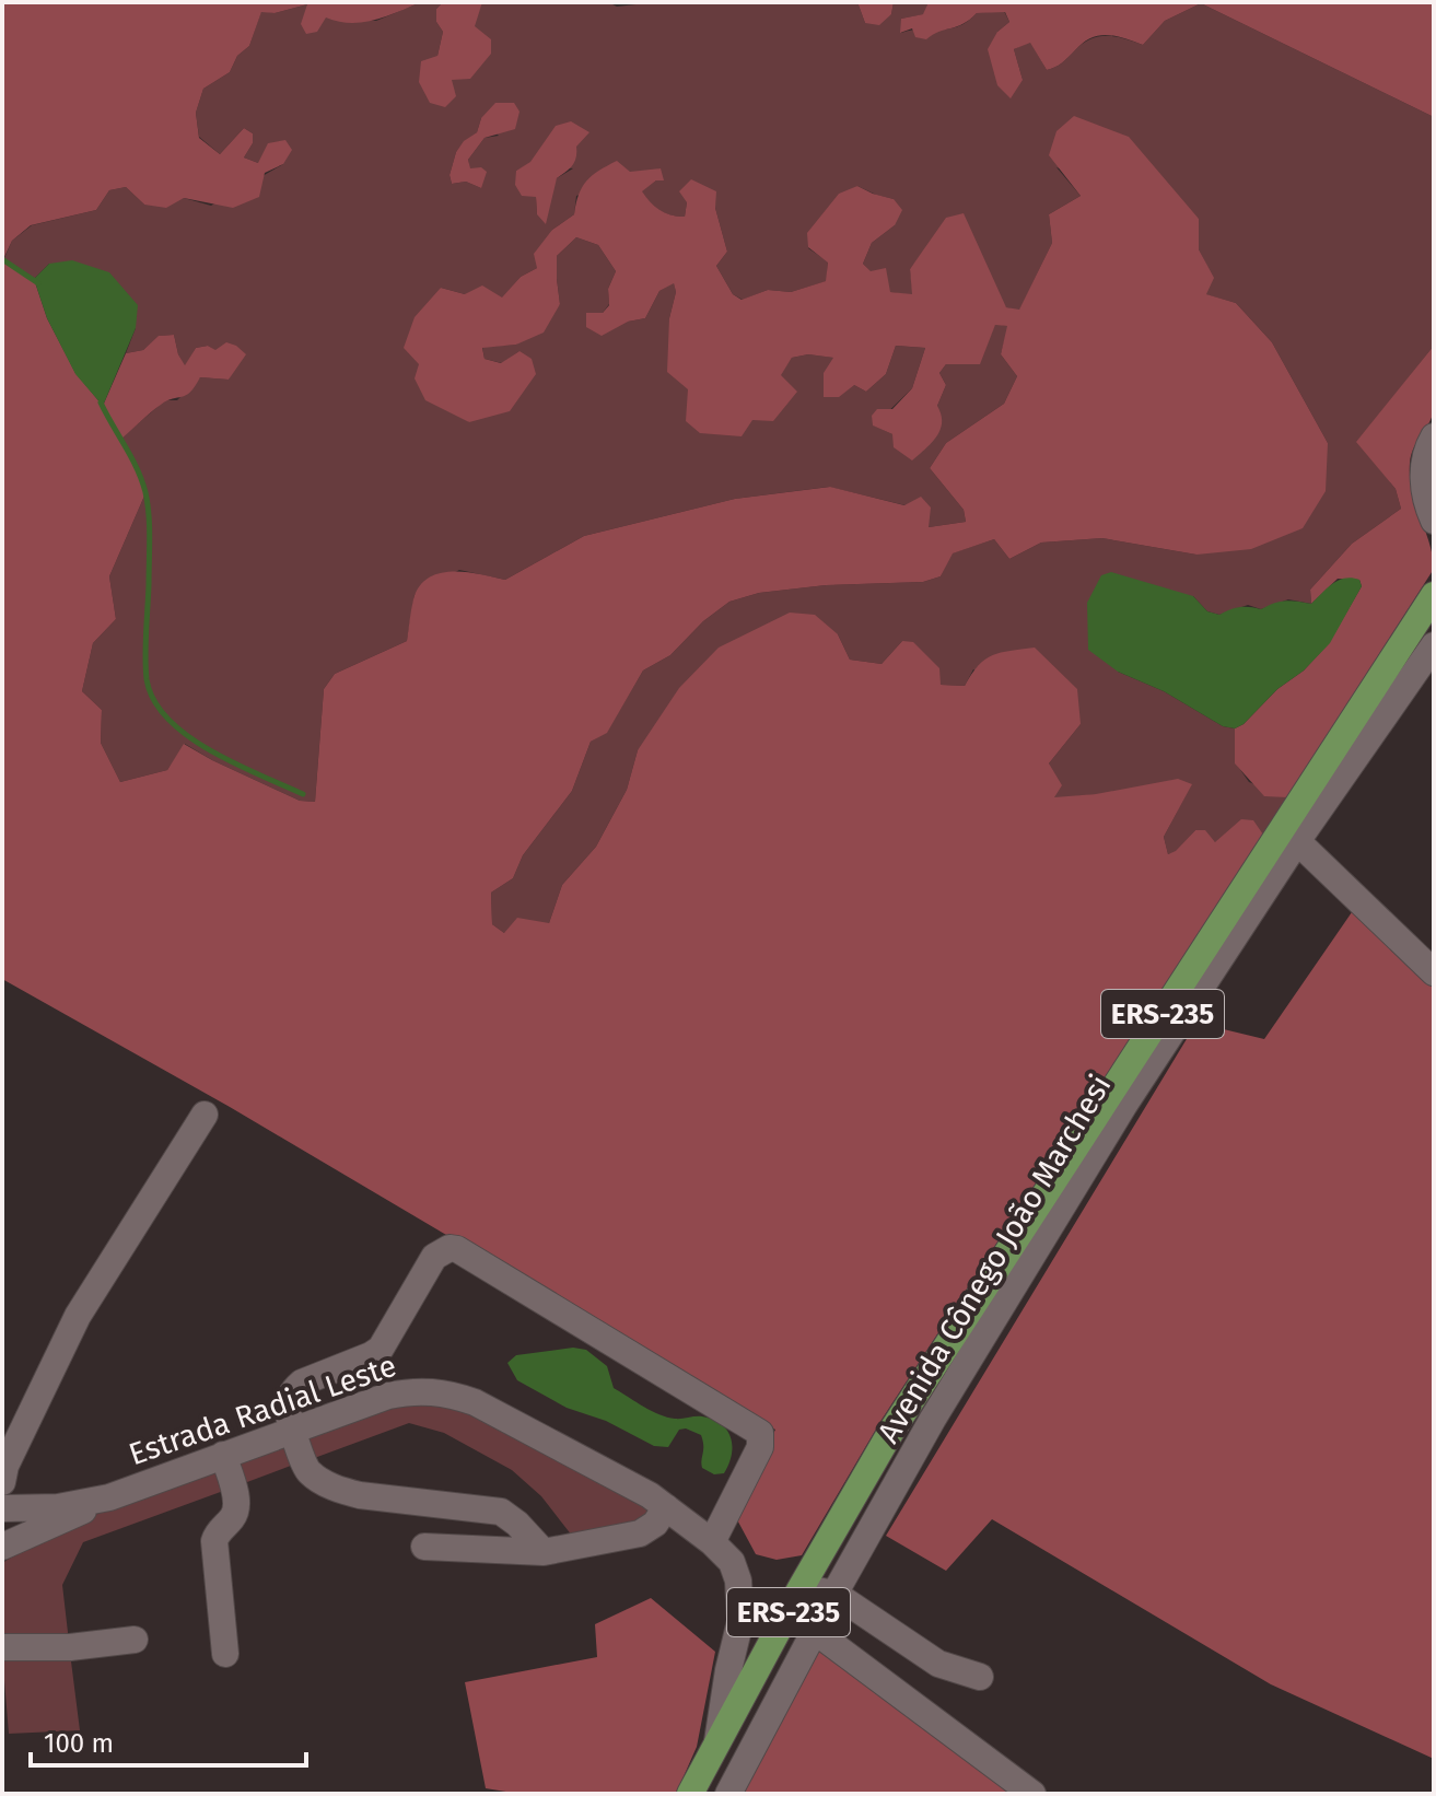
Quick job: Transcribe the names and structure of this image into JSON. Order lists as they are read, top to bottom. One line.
{"streets":{"main road":["ERS-235"],"street":["Avenida Cônego João Marchesi","Estrada Radial Leste"]},"crossings":[["ERS-235","Avenida Cônego João Marchesi"],["ERS-235","Estrada Radial Leste"]],"scale_bar":"100 m"}
